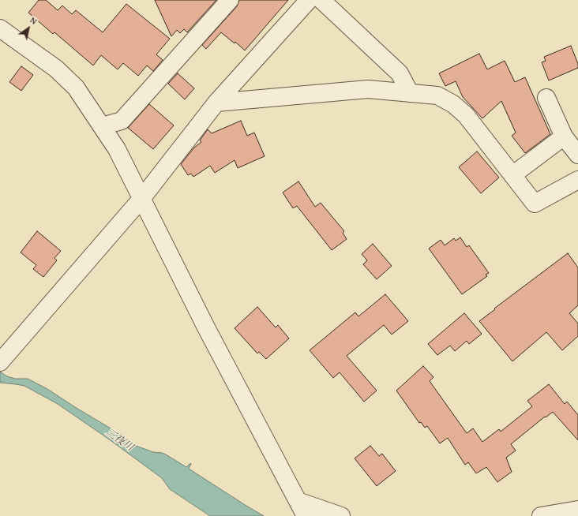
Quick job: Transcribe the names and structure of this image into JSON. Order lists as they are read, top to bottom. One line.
{"water":["三夜川"],"north":"top right"}
